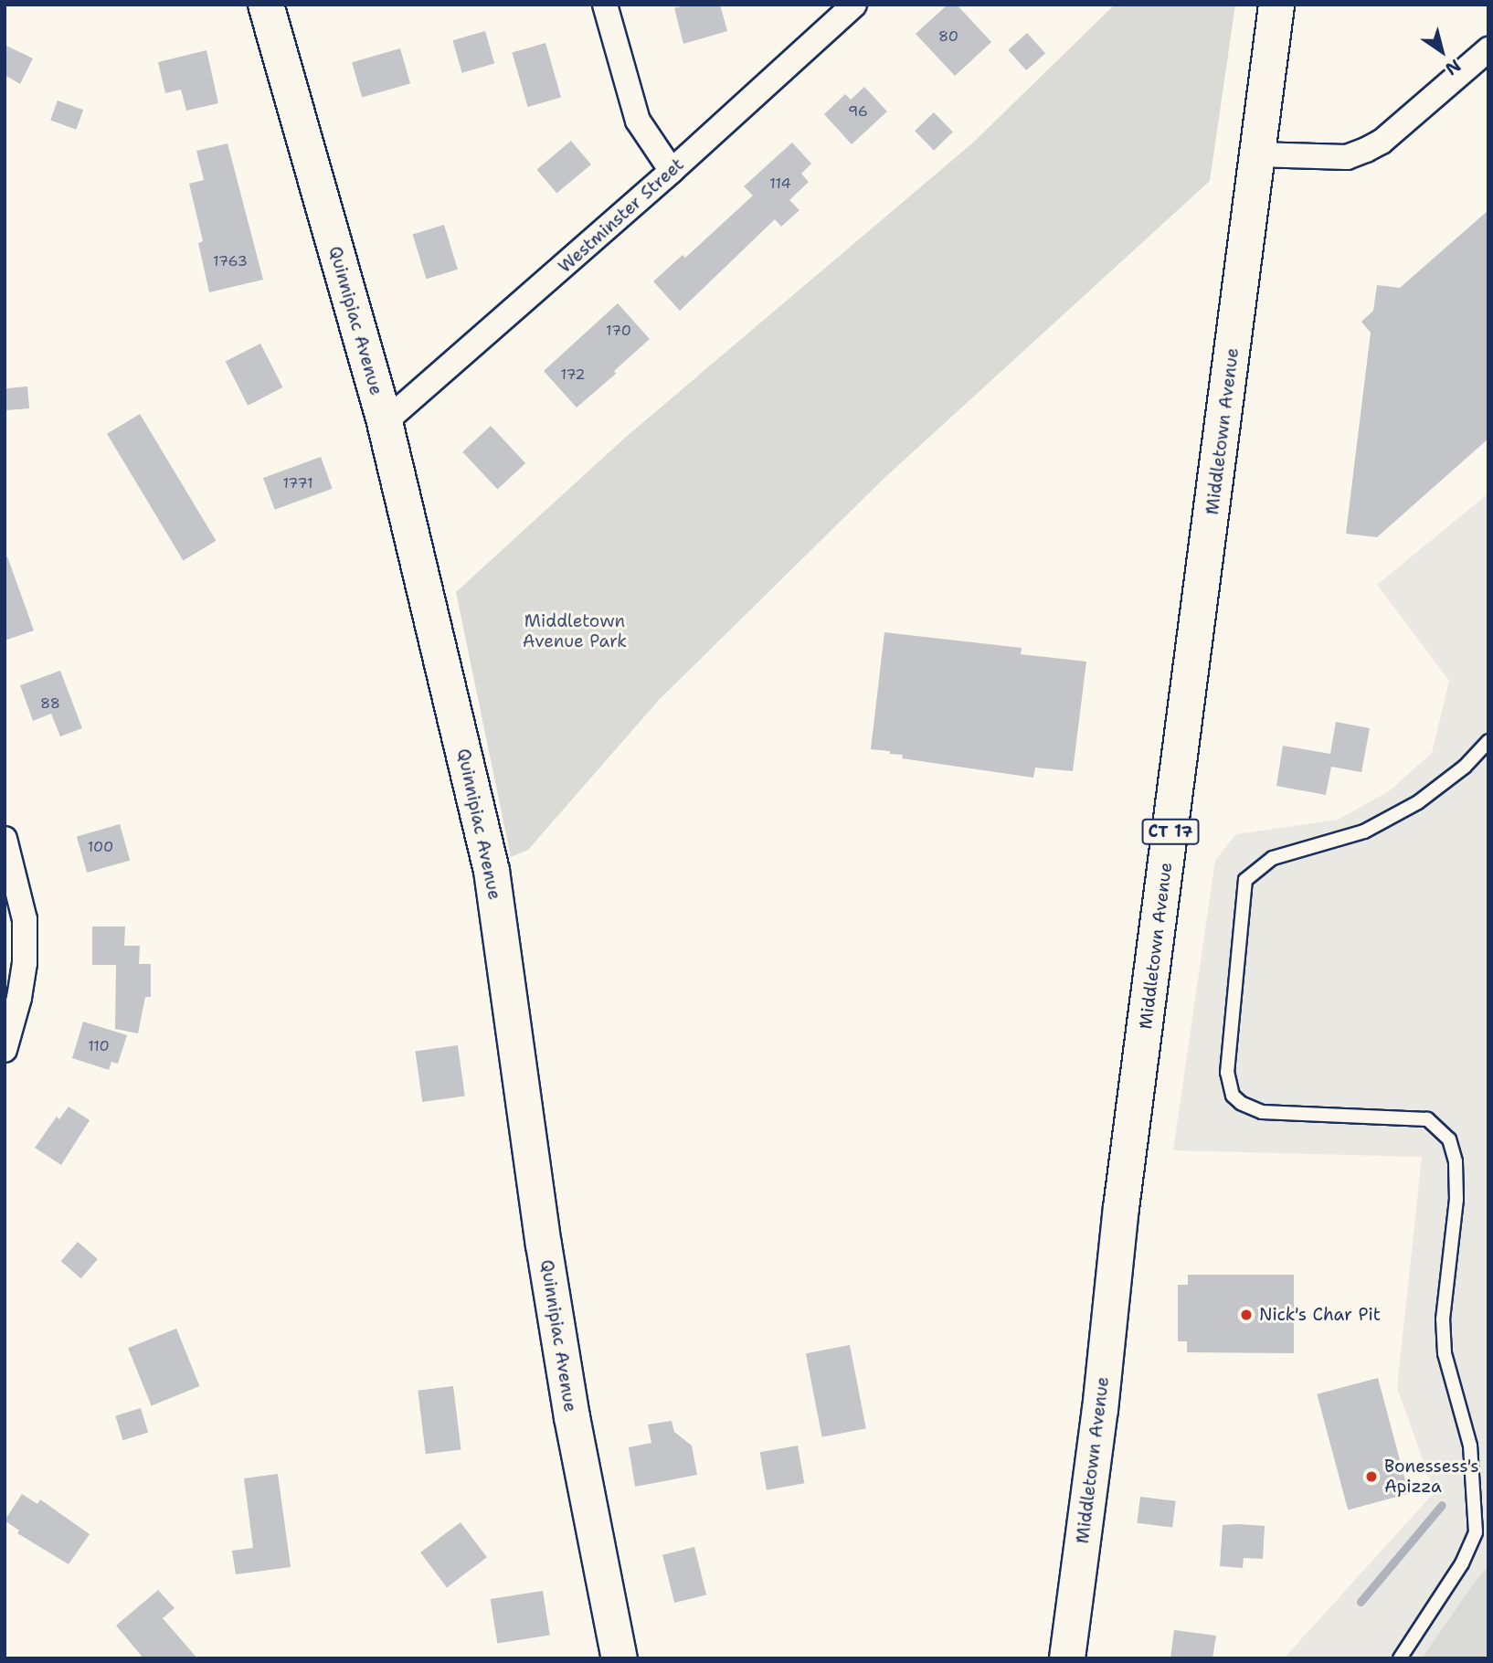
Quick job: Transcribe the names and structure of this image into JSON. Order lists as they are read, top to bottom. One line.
{"streets":{"main road":["Quinnipiac Avenue","Middletown Avenue","CT 17"],"street":["Westminster Street"]},"crossings":[["Westminster Street","Quinnipiac Avenue"]],"parks":["Middletown Avenue Park"],"places":["Nick's Char Pit","Bonessess's Apizza"],"house_numbers":["80","96","114","1763","170","172","1771","88","100","110"],"north":"bottom right"}
